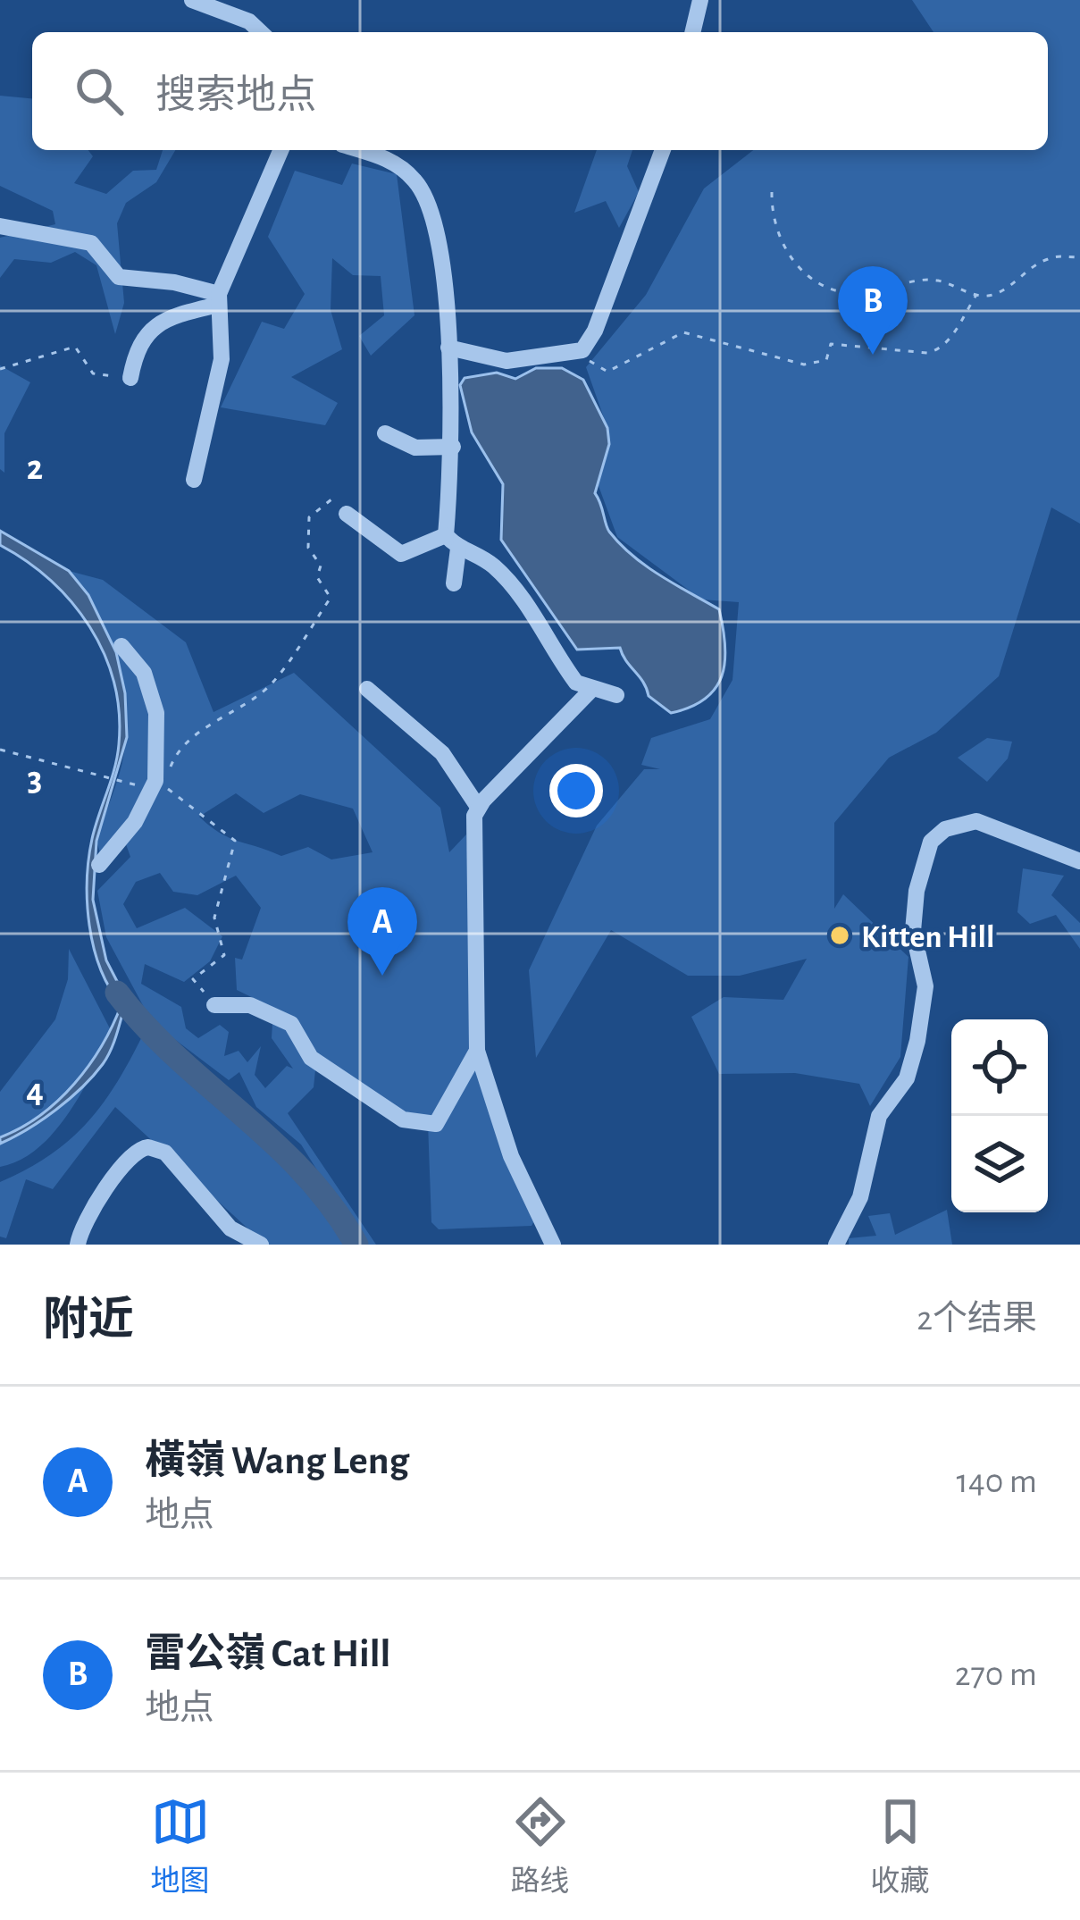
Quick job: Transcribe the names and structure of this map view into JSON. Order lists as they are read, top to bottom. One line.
{"places":["Kitten Hill"],"page":{"search":"搜索地点","pins":["B","A"],"heading":["附近","2个结果"],"list":[{"mark":"A","name":"橫嶺 Wang Leng","note":"地点","value":"140 m"},{"mark":"B","name":"雷公嶺 Cat Hill","note":"地点","value":"270 m"}],"nav":["地图","路线","收藏"]},"grid":{"rows":["2","3","4"]}}
